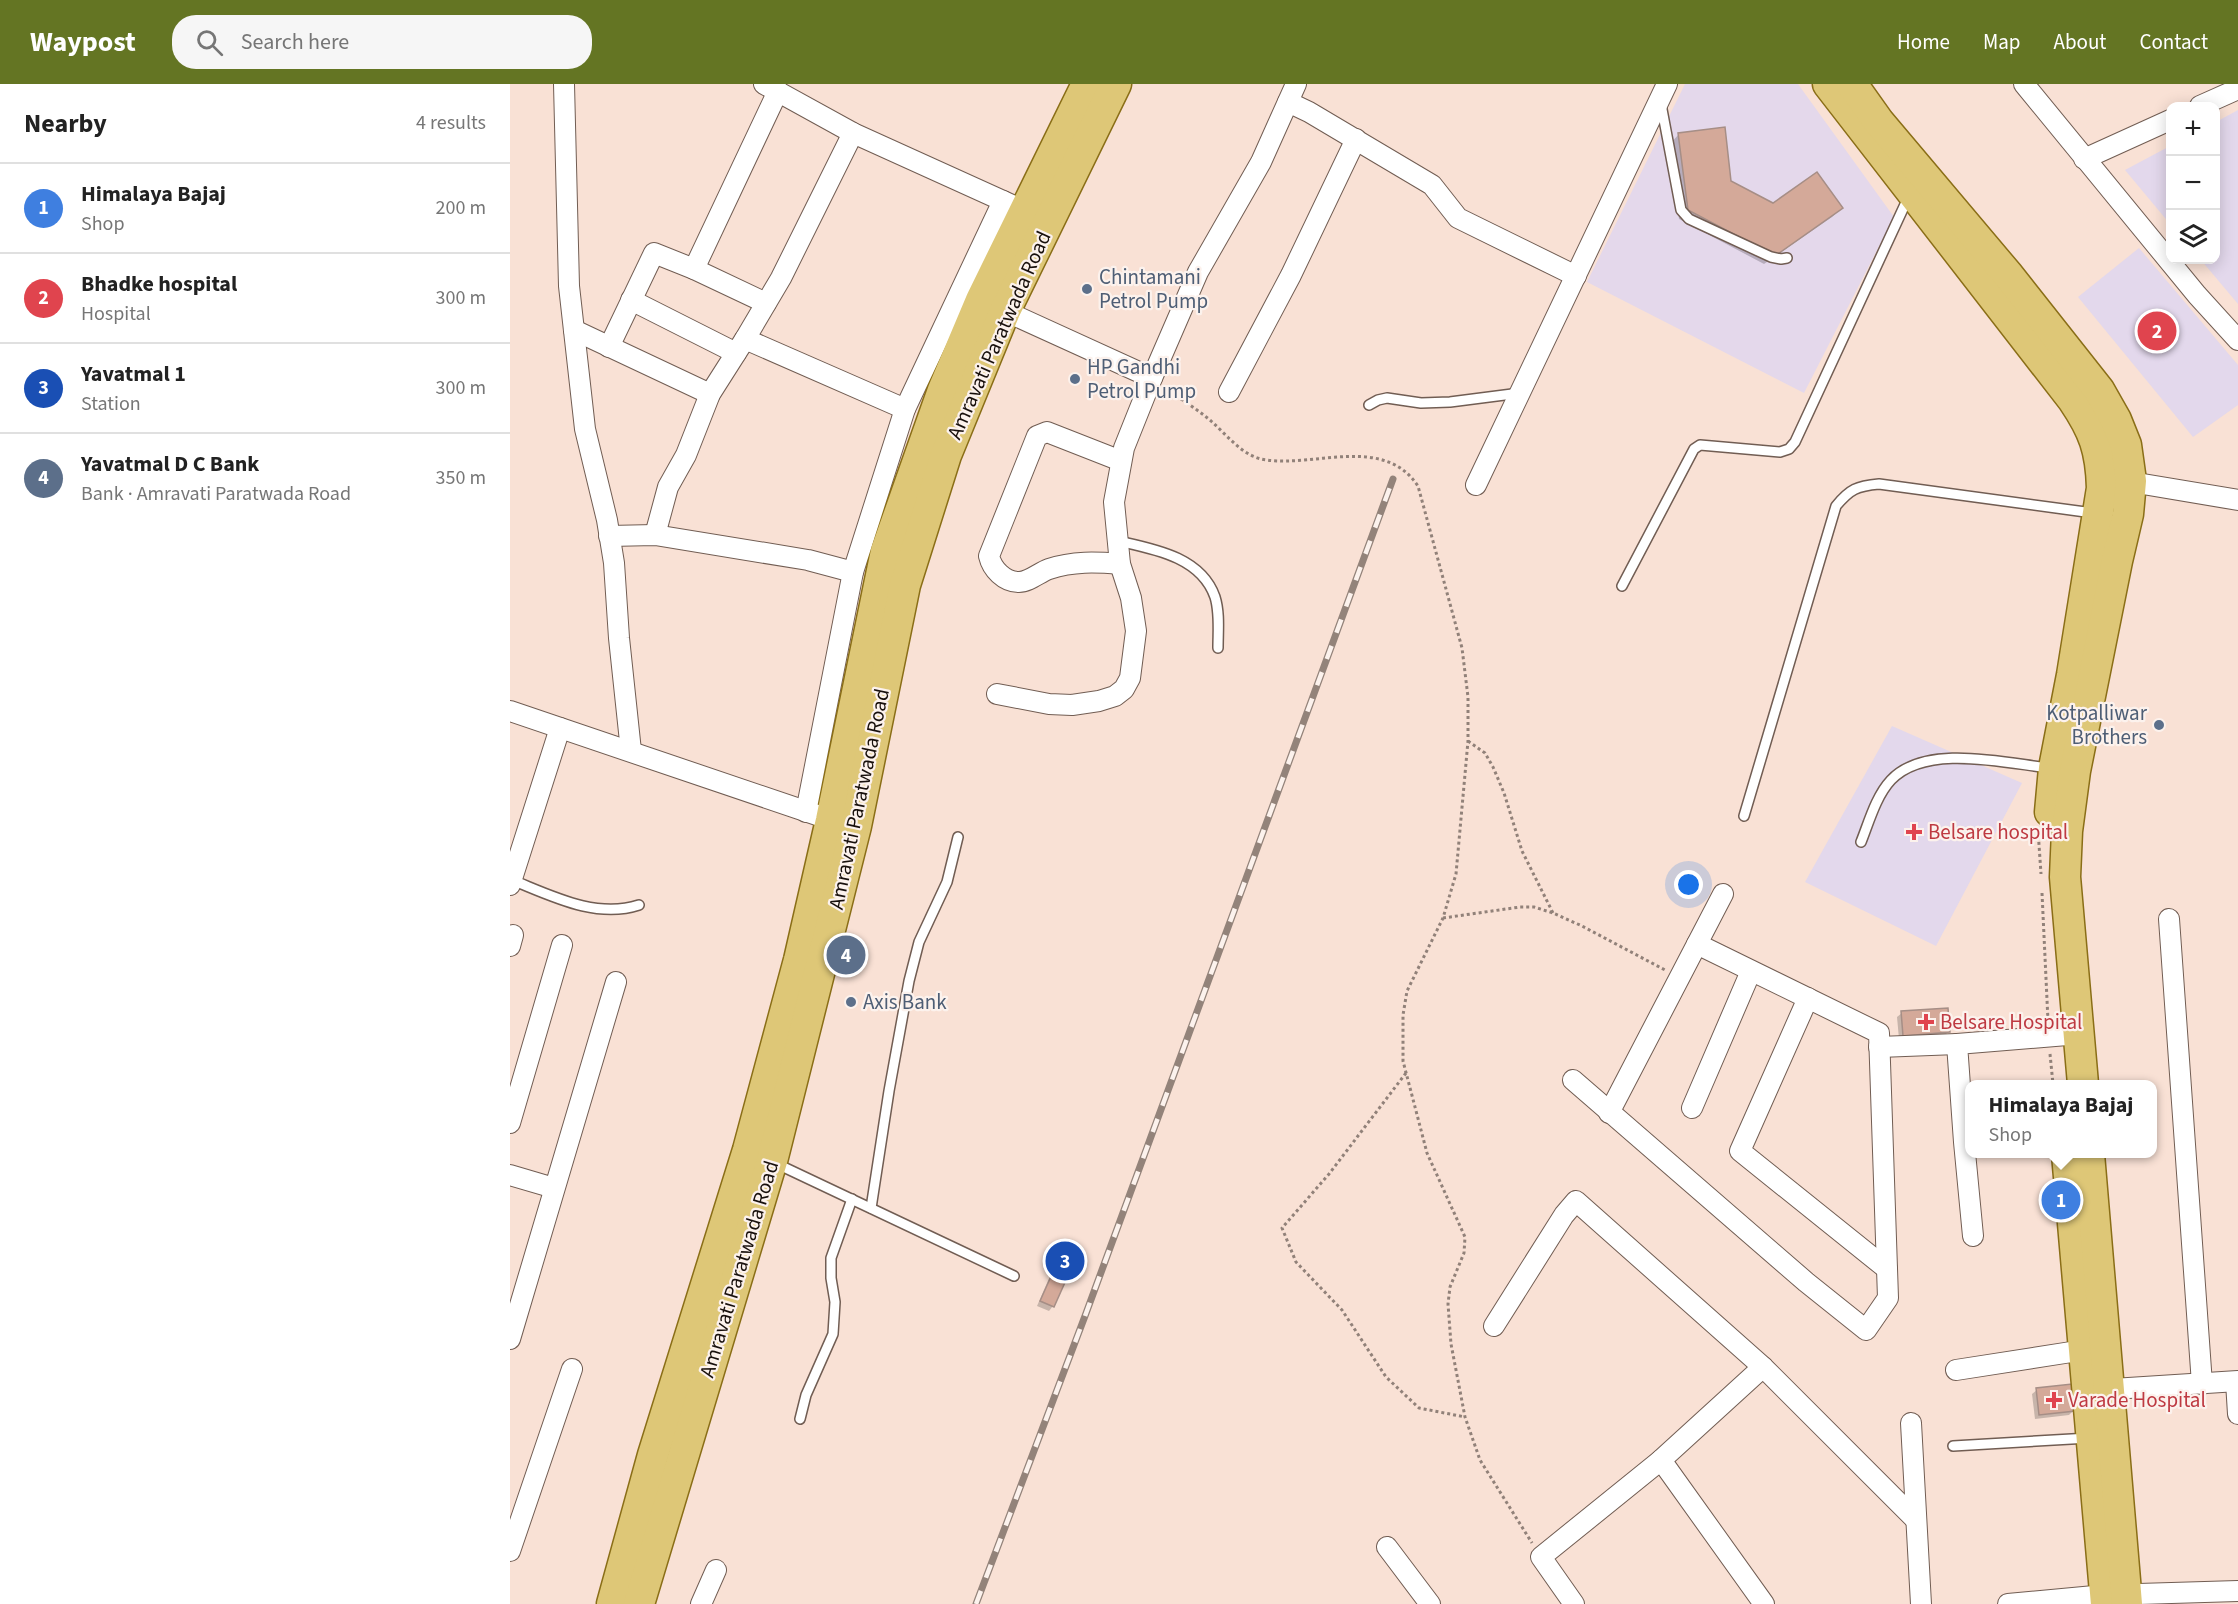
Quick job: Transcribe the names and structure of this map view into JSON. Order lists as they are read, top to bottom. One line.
{"streets":{"main road":["Amravati Paratwada Road"]},"places":{"other":["Chintamani Petrol Pump","HP Gandhi Petrol Pump","Kotpalliwar Brothers","Axis Bank"],"health":["Belsare hospital","Belsare Hospital","Varade Hospital"]},"page":{"header":"Waypost","search":"Search here","nav":["Home","Map","About","Contact"],"heading":["Nearby","4 results"],"map_buttons":["+","−"],"list":[{"mark":"1","name":"Himalaya Bajaj","note":"Shop","value":"200 m"},{"mark":"2","name":"Bhadke hospital","note":"Hospital","value":"300 m"},{"mark":"3","name":"Yavatmal 1","note":"Station","value":"300 m"},{"mark":"4","name":"Yavatmal D C Bank","note":"Bank · Amravati Paratwada Road","value":"350 m"}],"pins":["2","4","1","3"],"popup":["Himalaya Bajaj","Shop"]}}
